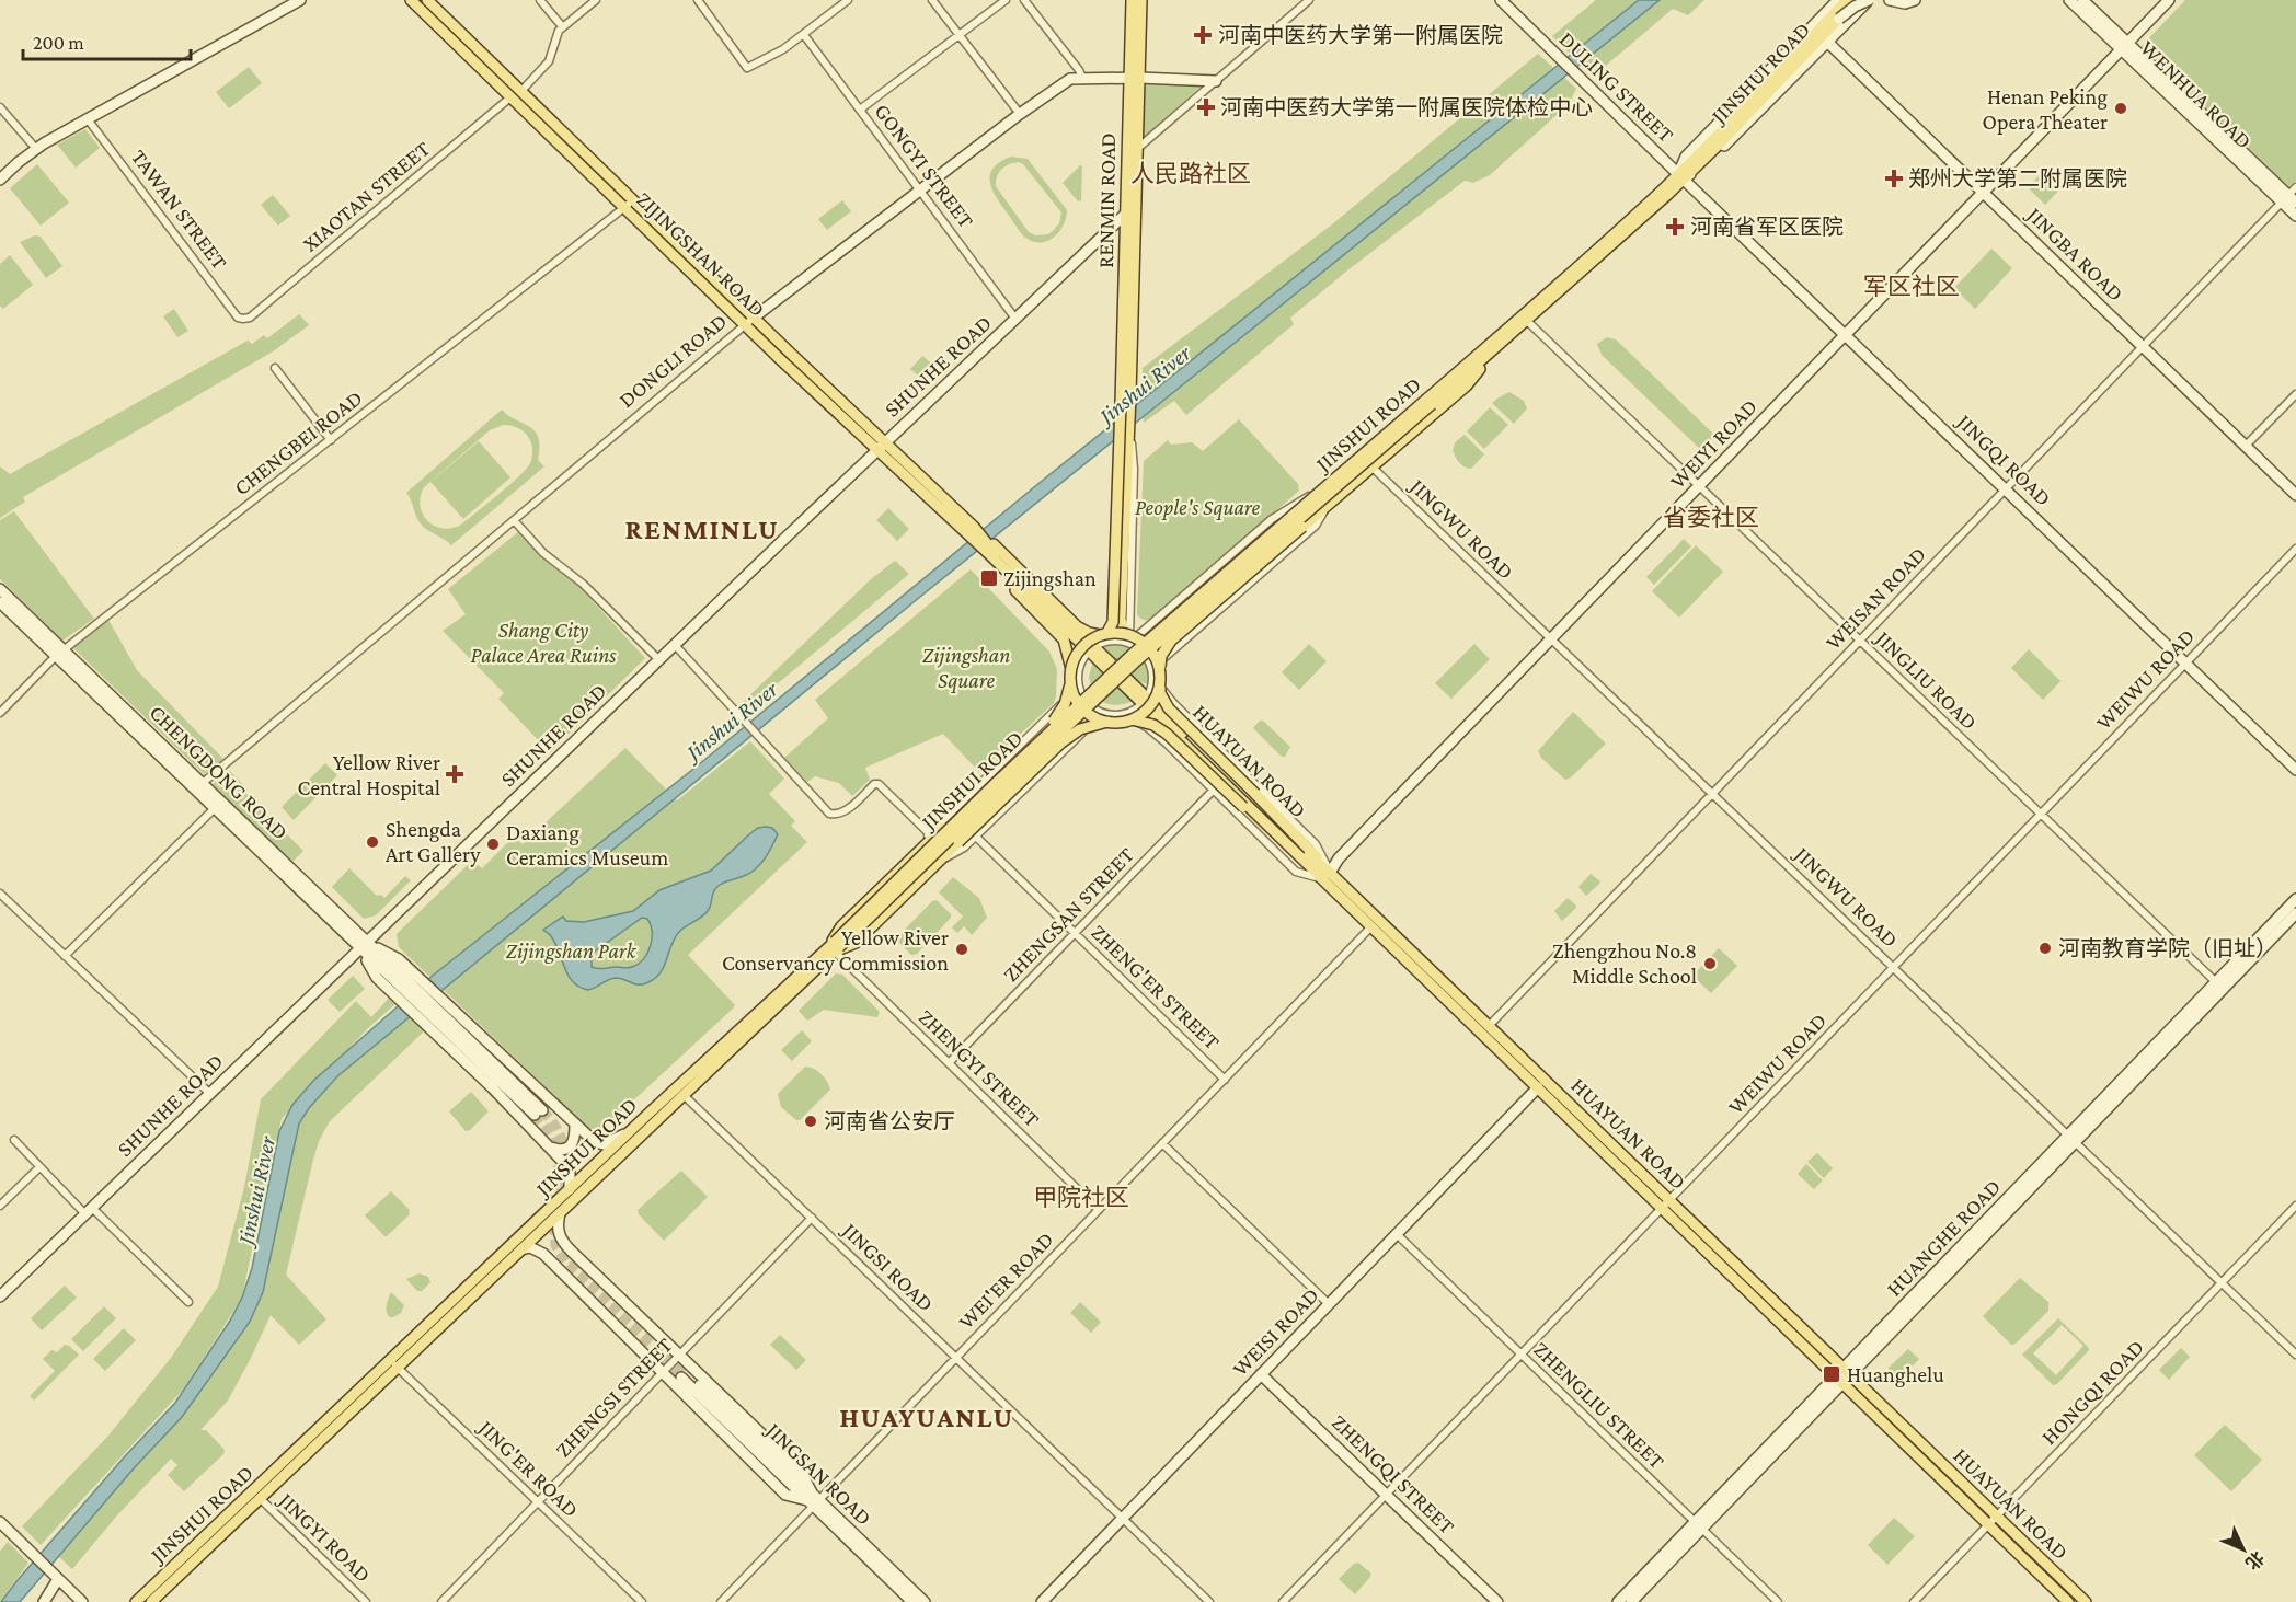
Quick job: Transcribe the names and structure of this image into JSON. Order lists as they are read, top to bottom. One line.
{"streets":{"main road":["JINSHUI ROAD","RENMIN ROAD","ZIJINGSHAN ROAD","HUAYUAN ROAD"],"street":["DULING STREET","WENHUA ROAD","GONGYI STREET","XIAOTAN STREET","TAWAN STREET","JINGBA ROAD","DONGLI ROAD","SHUNHE ROAD","CHENGBEI ROAD","WEIYI ROAD","JINGQI ROAD","JINGWU ROAD","WEISAN ROAD","WEIWU ROAD","JINGLIU ROAD","CHENGDONG ROAD","ZHENGSAN STREET","ZHENG'ER STREET","ZHENGYI STREET","HUANGHE ROAD","JINGSI ROAD","WEI'ER ROAD","WEISI ROAD","HONGQI ROAD","ZHENGSI STREET","ZHENGLIU STREET","JING'ER ROAD","JINGSAN ROAD","ZHENGQI STREET","JINGYI ROAD"]},"crossings":[["JINSHUI ROAD","DULING STREET"],["JINSHUI ROAD","JINGQI ROAD"],["JINSHUI ROAD","JINGLIU ROAD"],["JINSHUI ROAD","ZHENGYI STREET"],["JINSHUI ROAD","JINGSI ROAD"],["JINSHUI ROAD","JING'ER ROAD"],["JINSHUI ROAD","JINGYI ROAD"],["DULING STREET","JINGQI ROAD"],["WENHUA ROAD","WEIYI ROAD"],["WENHUA ROAD","WEISAN ROAD"],["GONGYI STREET","DONGLI ROAD"],["GONGYI STREET","SHUNHE ROAD"],["XIAOTAN STREET","TAWAN STREET"],["XIAOTAN STREET","ZIJINGSHAN ROAD"],["RENMIN ROAD","DONGLI ROAD"],["RENMIN ROAD","SHUNHE ROAD"],["RENMIN ROAD","HUAYUAN ROAD"],["ZIJINGSHAN ROAD","DONGLI ROAD"],["ZIJINGSHAN ROAD","SHUNHE ROAD"],["ZIJINGSHAN ROAD","CHENGBEI ROAD"],["JINGBA ROAD","WEIYI ROAD"],["JINGBA ROAD","WEISAN ROAD"],["DONGLI ROAD","CHENGDONG ROAD"],["SHUNHE ROAD","CHENGDONG ROAD"],["CHENGBEI ROAD","CHENGDONG ROAD"],["WEIYI ROAD","JINGQI ROAD"],["WEIYI ROAD","JINGWU ROAD"],["WEIYI ROAD","JINGLIU ROAD"],["WEIYI ROAD","HUAYUAN ROAD"],["JINGQI ROAD","WEISAN ROAD"],["JINGQI ROAD","WEIWU ROAD"],["JINGWU ROAD","WEISAN ROAD"],["JINGWU ROAD","WEIWU ROAD"],["JINGWU ROAD","HUANGHE ROAD"],["JINGWU ROAD","HONGQI ROAD"],["WEISAN ROAD","JINGLIU ROAD"],["WEISAN ROAD","HUAYUAN ROAD"],["WEIWU ROAD","JINGLIU ROAD"],["WEIWU ROAD","HUAYUAN ROAD"],["WEIWU ROAD","ZHENGLIU STREET"],["WEIWU ROAD","ZHENGQI STREET"],["JINGLIU ROAD","HUANGHE ROAD"],["HUAYUAN ROAD","HUANGHE ROAD"],["HUAYUAN ROAD","WEI'ER ROAD"],["HUAYUAN ROAD","WEISI ROAD"],["HUAYUAN ROAD","HONGQI ROAD"],["ZHENGSAN STREET","ZHENG'ER STREET"],["ZHENGSAN STREET","ZHENGYI STREET"],["ZHENG'ER STREET","WEI'ER ROAD"],["ZHENGYI STREET","WEI'ER ROAD"],["HUANGHE ROAD","ZHENGLIU STREET"],["JINGSI ROAD","WEI'ER ROAD"],["JINGSI ROAD","WEISI ROAD"],["JINGSI ROAD","ZHENGSI STREET"],["WEI'ER ROAD","JINGSAN ROAD"],["WEISI ROAD","ZHENGLIU STREET"],["WEISI ROAD","ZHENGQI STREET"],["ZHENGSI STREET","JING'ER ROAD"]],"districts":["人民路社区","军区社区","省委社区","RENMINLU","甲院社区","HUAYUANLU"],"water":["Jinshui River"],"parks":["People's Square","Shang City Palace Area Ruins","Zijingshan Square","Zijingshan Park"],"places":{"health":["河南中医药大学第一附属医院","河南中医药大学第一附属医院体检中心","郑州大学第二附属医院","河南省军区医院","Yellow River Central Hospital"],"other":["Henan Peking Opera Theater","Shengda Art Gallery","Daxiang Ceramics Museum","河南教育学院（旧址）","Yellow River Conservancy Commission","Zhengzhou No.8 Middle School","河南省公安厅"],"transit":["Zijingshan","Huanghelu"]},"scale_bar":"200 m","north":"bottom right"}
